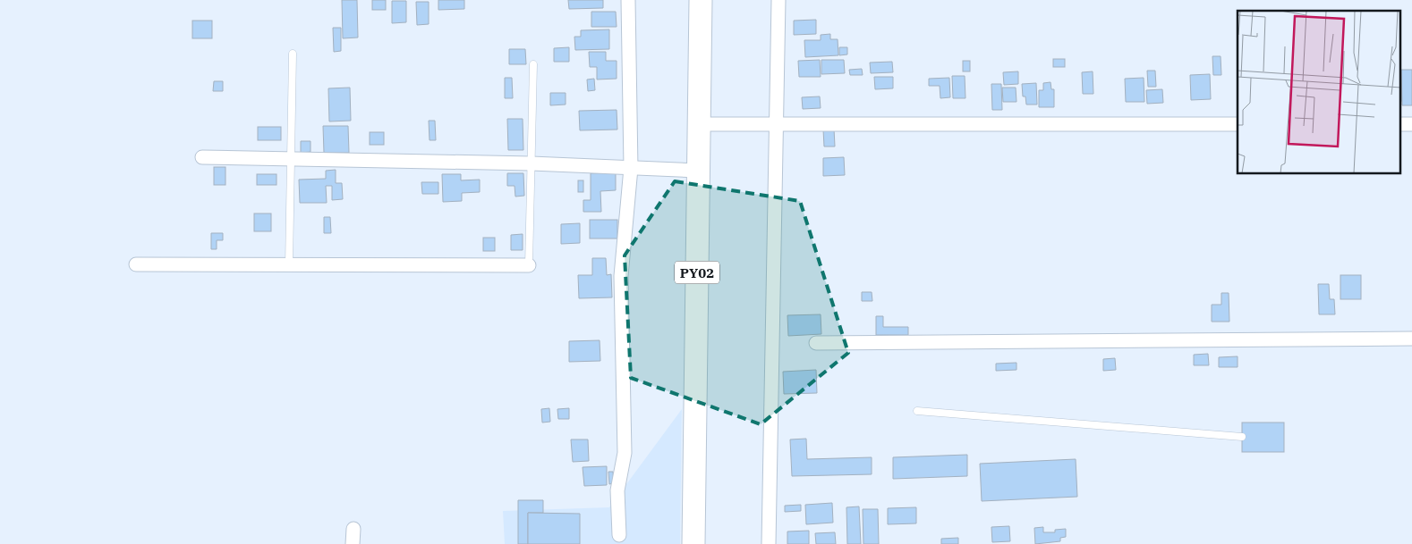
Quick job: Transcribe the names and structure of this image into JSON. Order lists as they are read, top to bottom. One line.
{"streets":{"main road":["PY02"]}}
